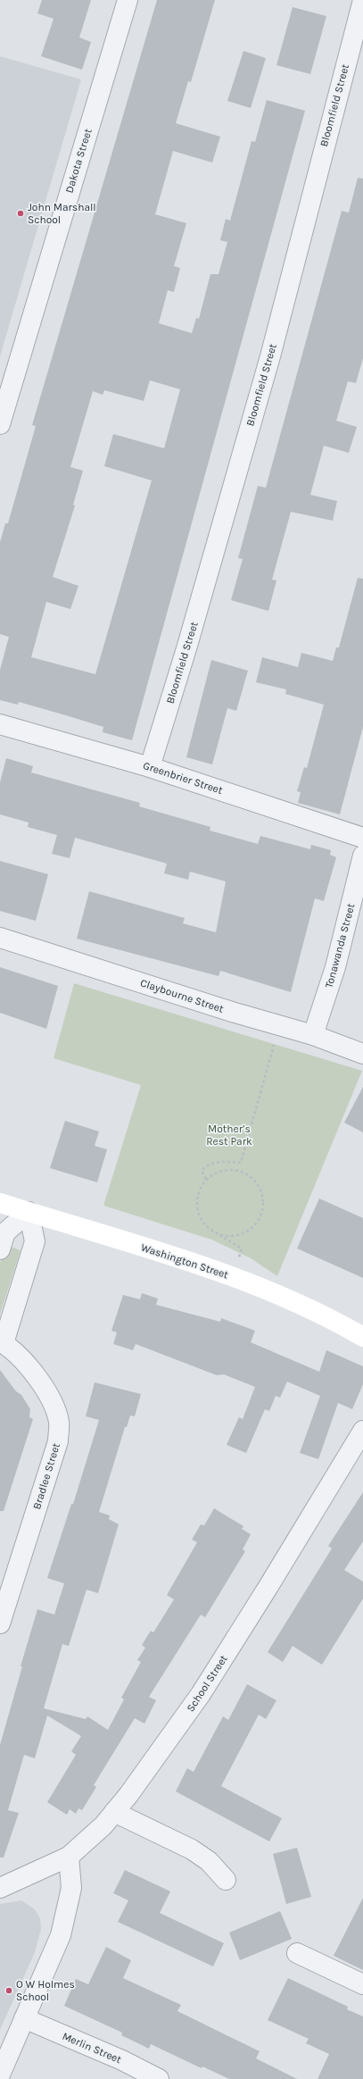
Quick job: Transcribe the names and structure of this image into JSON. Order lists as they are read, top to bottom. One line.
{"streets":{"main road":["Washington Street"],"street":["Bloomfield Street","Dakota Street","Greenbrier Street","Tonawanda Street","Claybourne Street","Bradlee Street","School Street","Merlin Street"]},"crossings":[["Bloomfield Street","Greenbrier Street"],["Tonawanda Street","Claybourne Street"],["Washington Street","Bradlee Street"]],"parks":["Mother’s Rest Park"],"places":["John Marshall School","O W Holmes School"]}
